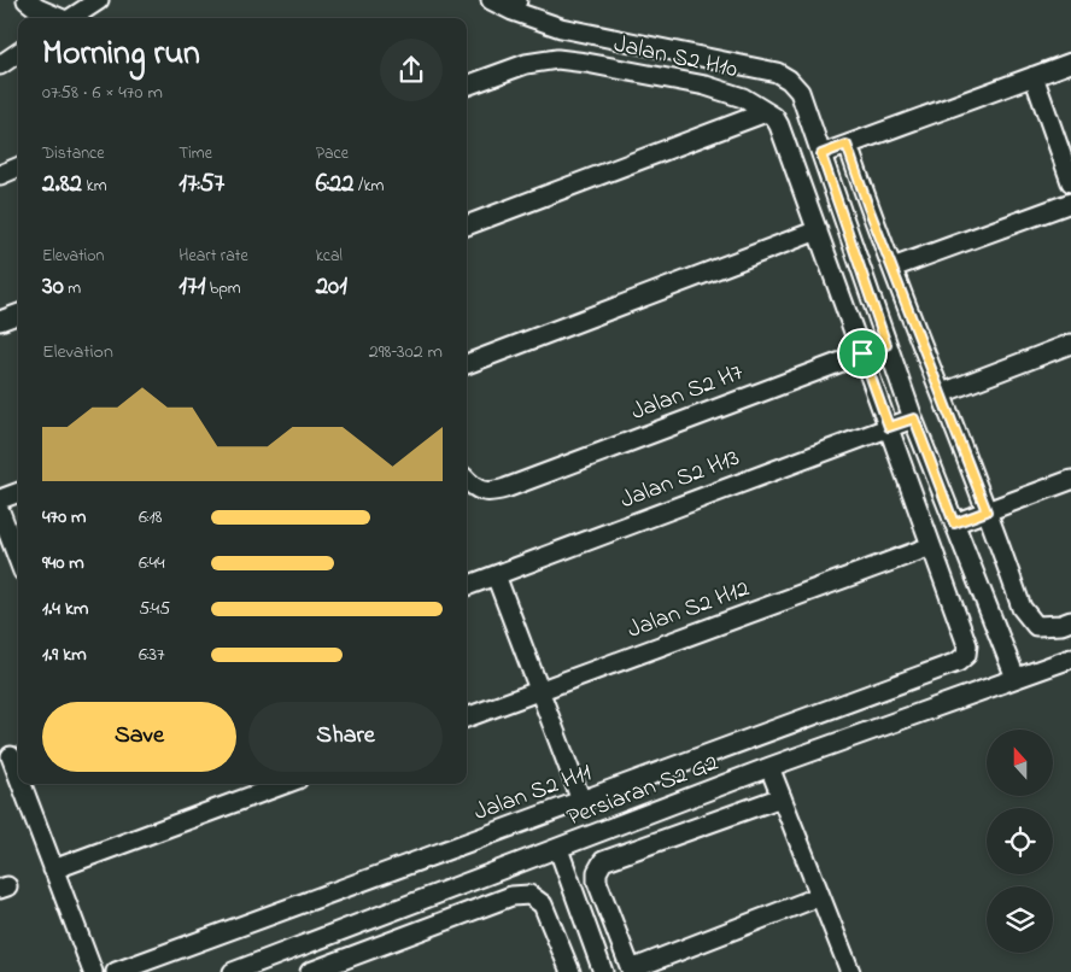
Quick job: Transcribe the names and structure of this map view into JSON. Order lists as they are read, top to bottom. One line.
{"streets":{"street":["Jalan S2 H10","Jalan S2 H7","Jalan S2 H13","Jalan S2 H12","Persiaran S2 G2","Jalan S2 H11"]},"crossings":[["Jalan S2 H10","Jalan S2 H7"],["Jalan S2 H10","Jalan S2 H13"],["Jalan S2 H10","Jalan S2 H12"],["Jalan S2 H10","Jalan S2 H11"]],"north":"top","page":{"heading":["Morning run","07:58 · 6 × 470 m"],"stats":[["Distance","2.82 km"],["Time","17:57"],["Pace","6:22 /km"],["Elevation","30 m"],["Heart rate","171 bpm"],["kcal","201"]],"chart":["Elevation","298–302 m"],"list":[{"name":"470 m","note":"6:18"},{"name":"940 m","note":"6:44"},{"name":"1.4 km","note":"5:45"},{"name":"1.9 km","note":"6:37"}],"buttons":["Save","Share"]}}
